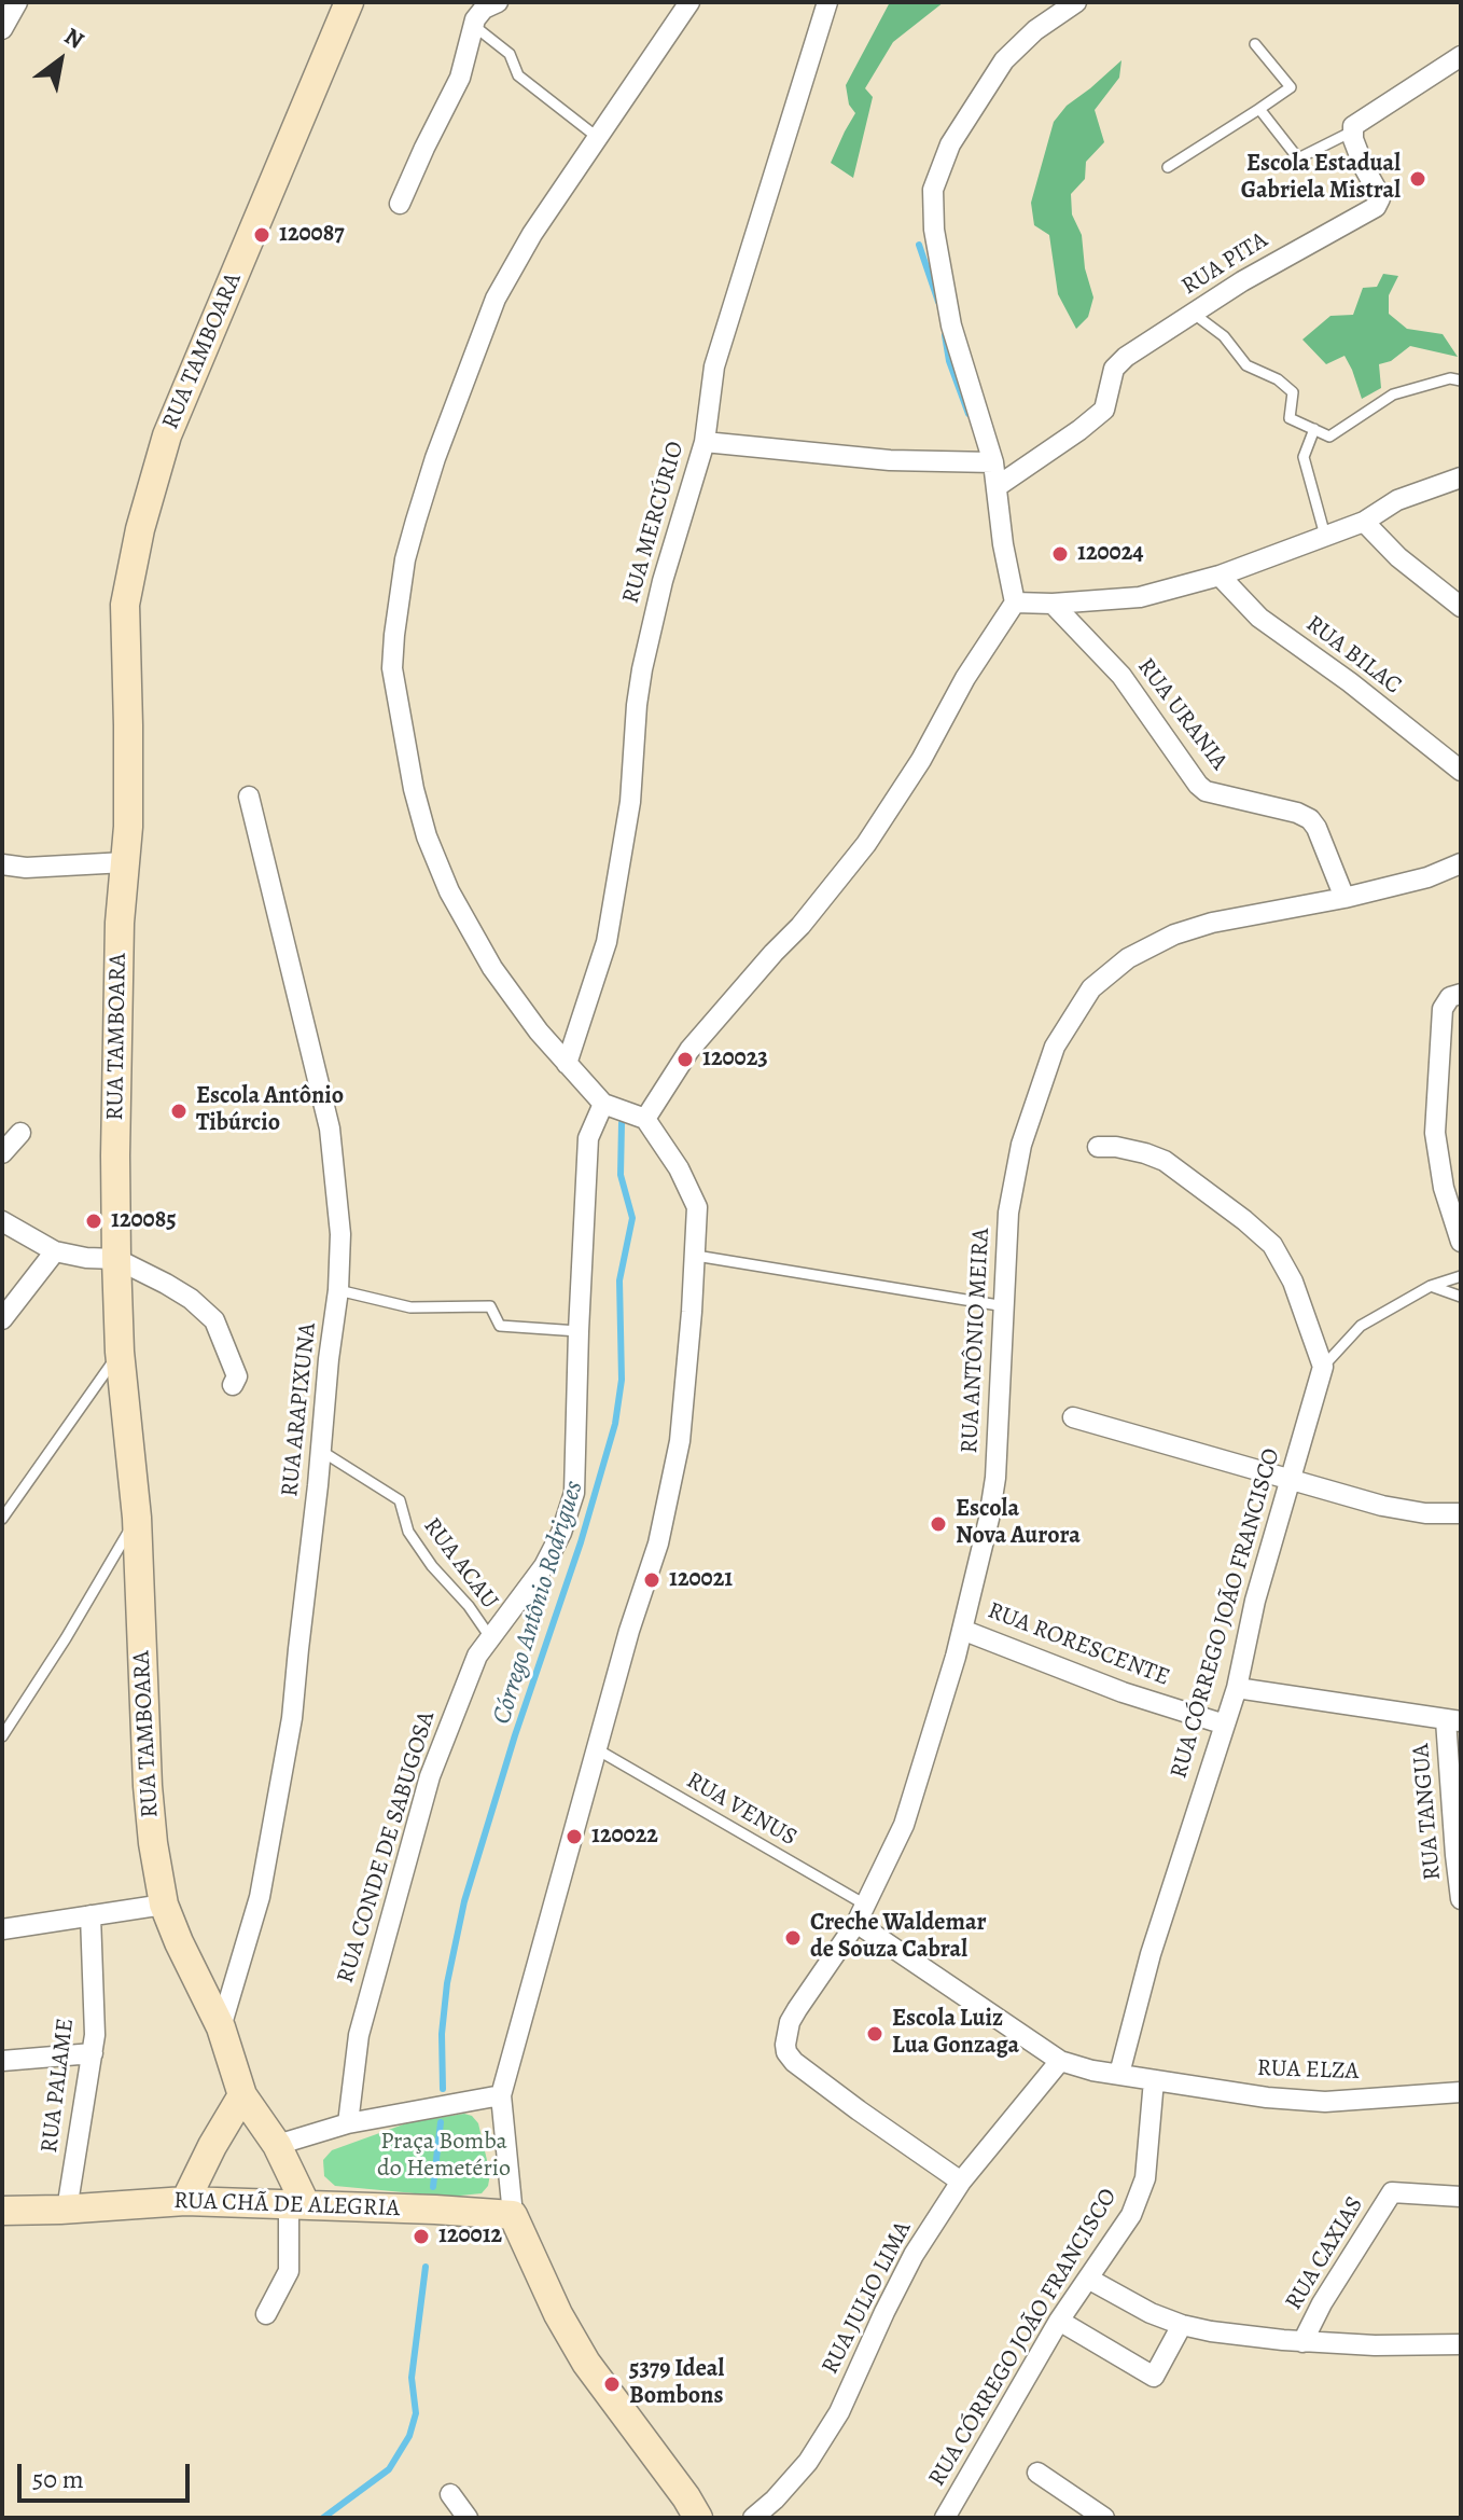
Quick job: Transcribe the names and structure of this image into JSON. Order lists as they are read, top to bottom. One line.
{"streets":{"street":["RUA PITA","RUA TAMBOARA","RUA MERCÚRIO","RUA BILAC","RUA URANIA","RUA ANTÔNIO MEIRA","RUA ARAPIXUNA","RUA CÓRREGO JOÃO FRANCISCO","RUA RORESCENTE","RUA TANGUA","RUA CONDE DE SABUGOSA","RUA ELZA","RUA PALAME","RUA CHÃ DE ALEGRIA","RUA CAXIAS","RUA JULIO LIMA"],"lane":["RUA ACAU","RUA VENUS"]},"crossings":[["RUA TAMBOARA","RUA ARAPIXUNA"],["RUA TAMBOARA","RUA CHÃ DE ALEGRIA"],["RUA URANIA","RUA ANTÔNIO MEIRA"],["RUA ANTÔNIO MEIRA","RUA RORESCENTE"],["RUA ANTÔNIO MEIRA","RUA VENUS"],["RUA ANTÔNIO MEIRA","RUA ELZA"],["RUA ANTÔNIO MEIRA","RUA JULIO LIMA"],["RUA ARAPIXUNA","RUA ACAU"],["RUA ACAU","RUA CONDE DE SABUGOSA"],["RUA CÓRREGO JOÃO FRANCISCO","RUA RORESCENTE"],["RUA CÓRREGO JOÃO FRANCISCO","RUA ELZA"],["RUA ELZA","RUA JULIO LIMA"],["RUA PALAME","RUA CHÃ DE ALEGRIA"]],"water":["Córrego Antônio Rodrigues"],"parks":["Praça Bomba do Hemetério"],"places":["Escola Estadual Gabriela Mistral","120087","120024","120023","Escola Antônio Tibúrcio","120085","Escola Nova Aurora","120021","120022","Creche Waldemar de Souza Cabral","Escola Luiz Lua Gonzaga","120012","5379 Ideal Bombons"],"scale_bar":"50 m","north":"top right"}
